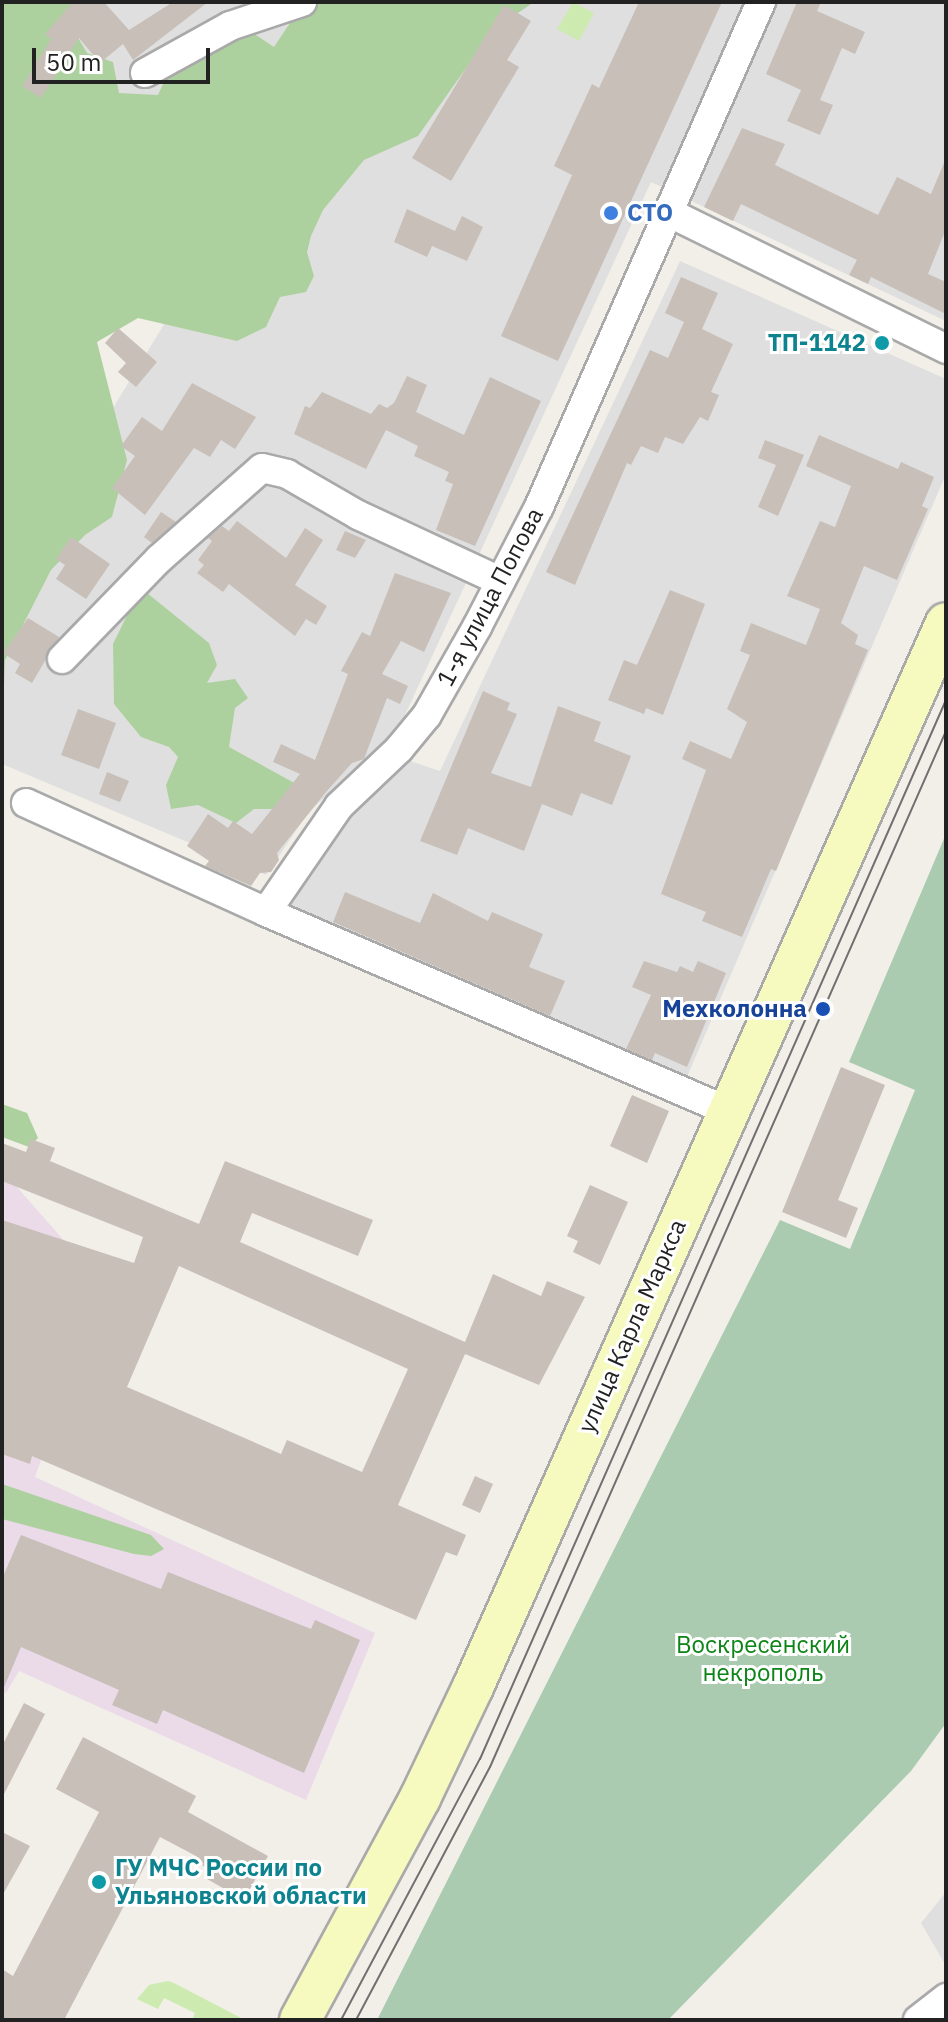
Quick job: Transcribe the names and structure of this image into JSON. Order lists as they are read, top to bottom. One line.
{"streets":{"main road":["улица Карла Маркса"],"street":["1-я улица Попова"]},"parks":["Воскресенский некрополь"],"places":["СТО","ТП-1142","Мехколонна","ГУ МЧС России по Ульяновской области"],"scale_bar":"50 m"}
